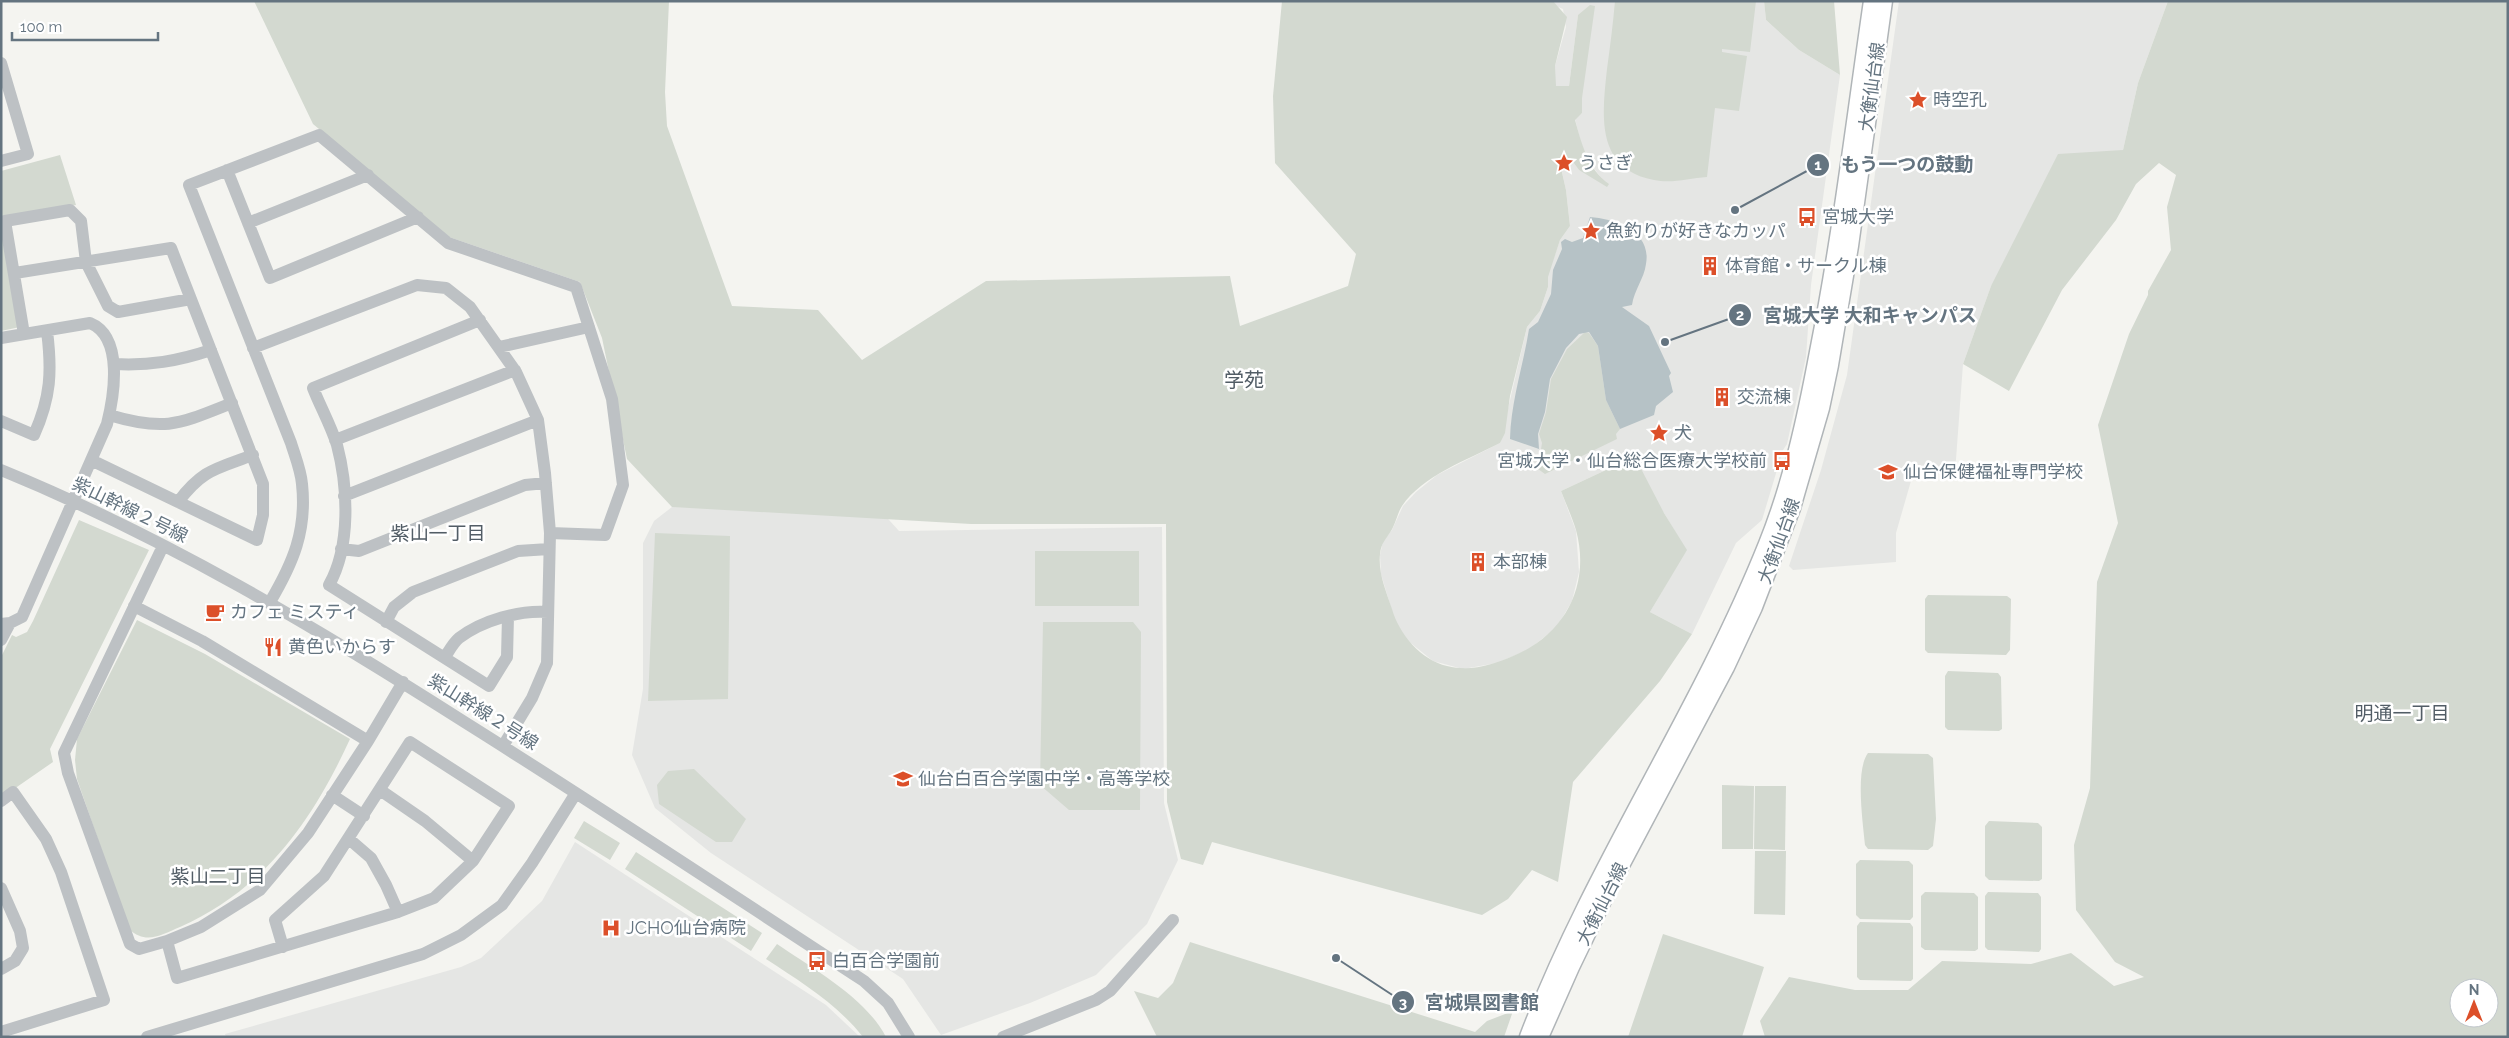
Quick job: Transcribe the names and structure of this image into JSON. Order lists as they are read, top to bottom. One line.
{"streets":{"main road":["大衡仙台線"],"street":["紫山幹線２号線"]},"districts":["学苑","紫山一丁目","明通一丁目","紫山二丁目"],"places":{"place":["時空孔","うさぎ","魚釣りが好きなカッパ","犬"],"other":["もう一つの鼓動","宮城大学 大和キャンパス","宮城県図書館"],"bus stop":["宮城大学","宮城大学・仙台総合医療大学校前","白百合学園前"],"building":["体育館・サークル棟","交流棟","本部棟"],"school or university":["仙台保健福祉専門学校","仙台白百合学園中学・高等学校"],"cafe":["カフェ ミスティ"],"restaurant":["黄色いからす"],"hospital":["JCHO仙台病院"]},"scale_bar":"100 m","north":"top"}
